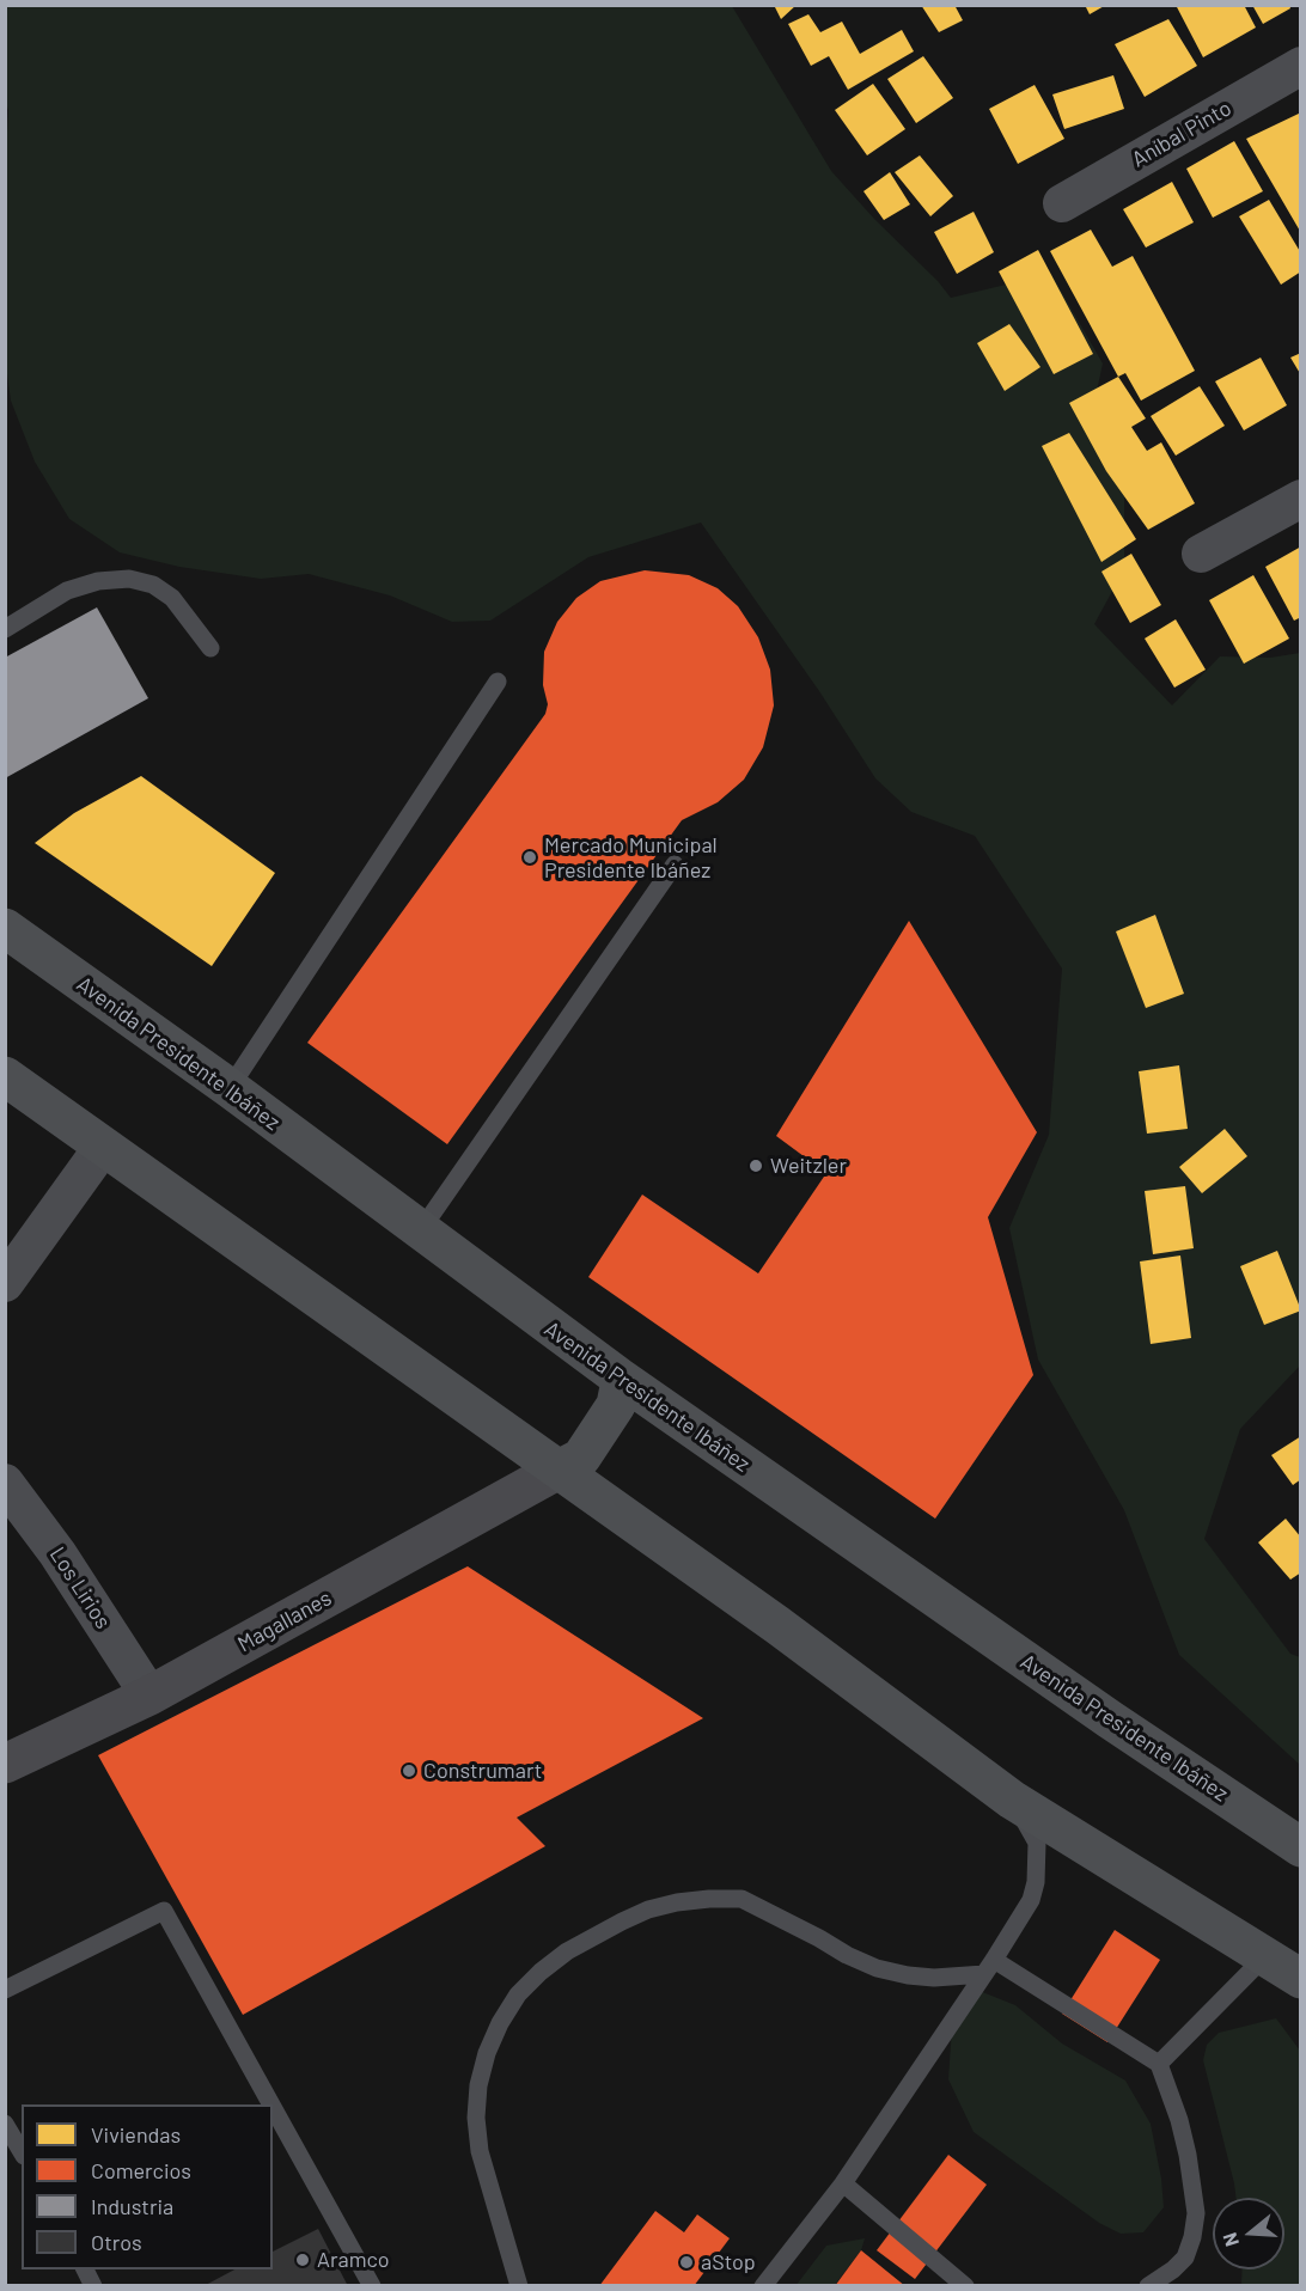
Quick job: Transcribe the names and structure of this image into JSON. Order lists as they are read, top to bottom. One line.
{"streets":{"main road":["Avenida Presidente Ibáñez"],"street":["Aníbal Pinto","Los Lirios","Magallanes"]},"crossings":[["Los Lirios","Magallanes"]],"places":["Mercado Municipal Presidente Ibáñez","Weitzler","Construmart","Aramco","aStop"],"legend":["Viviendas","Comercios","Industria","Otros"],"north":"left"}
